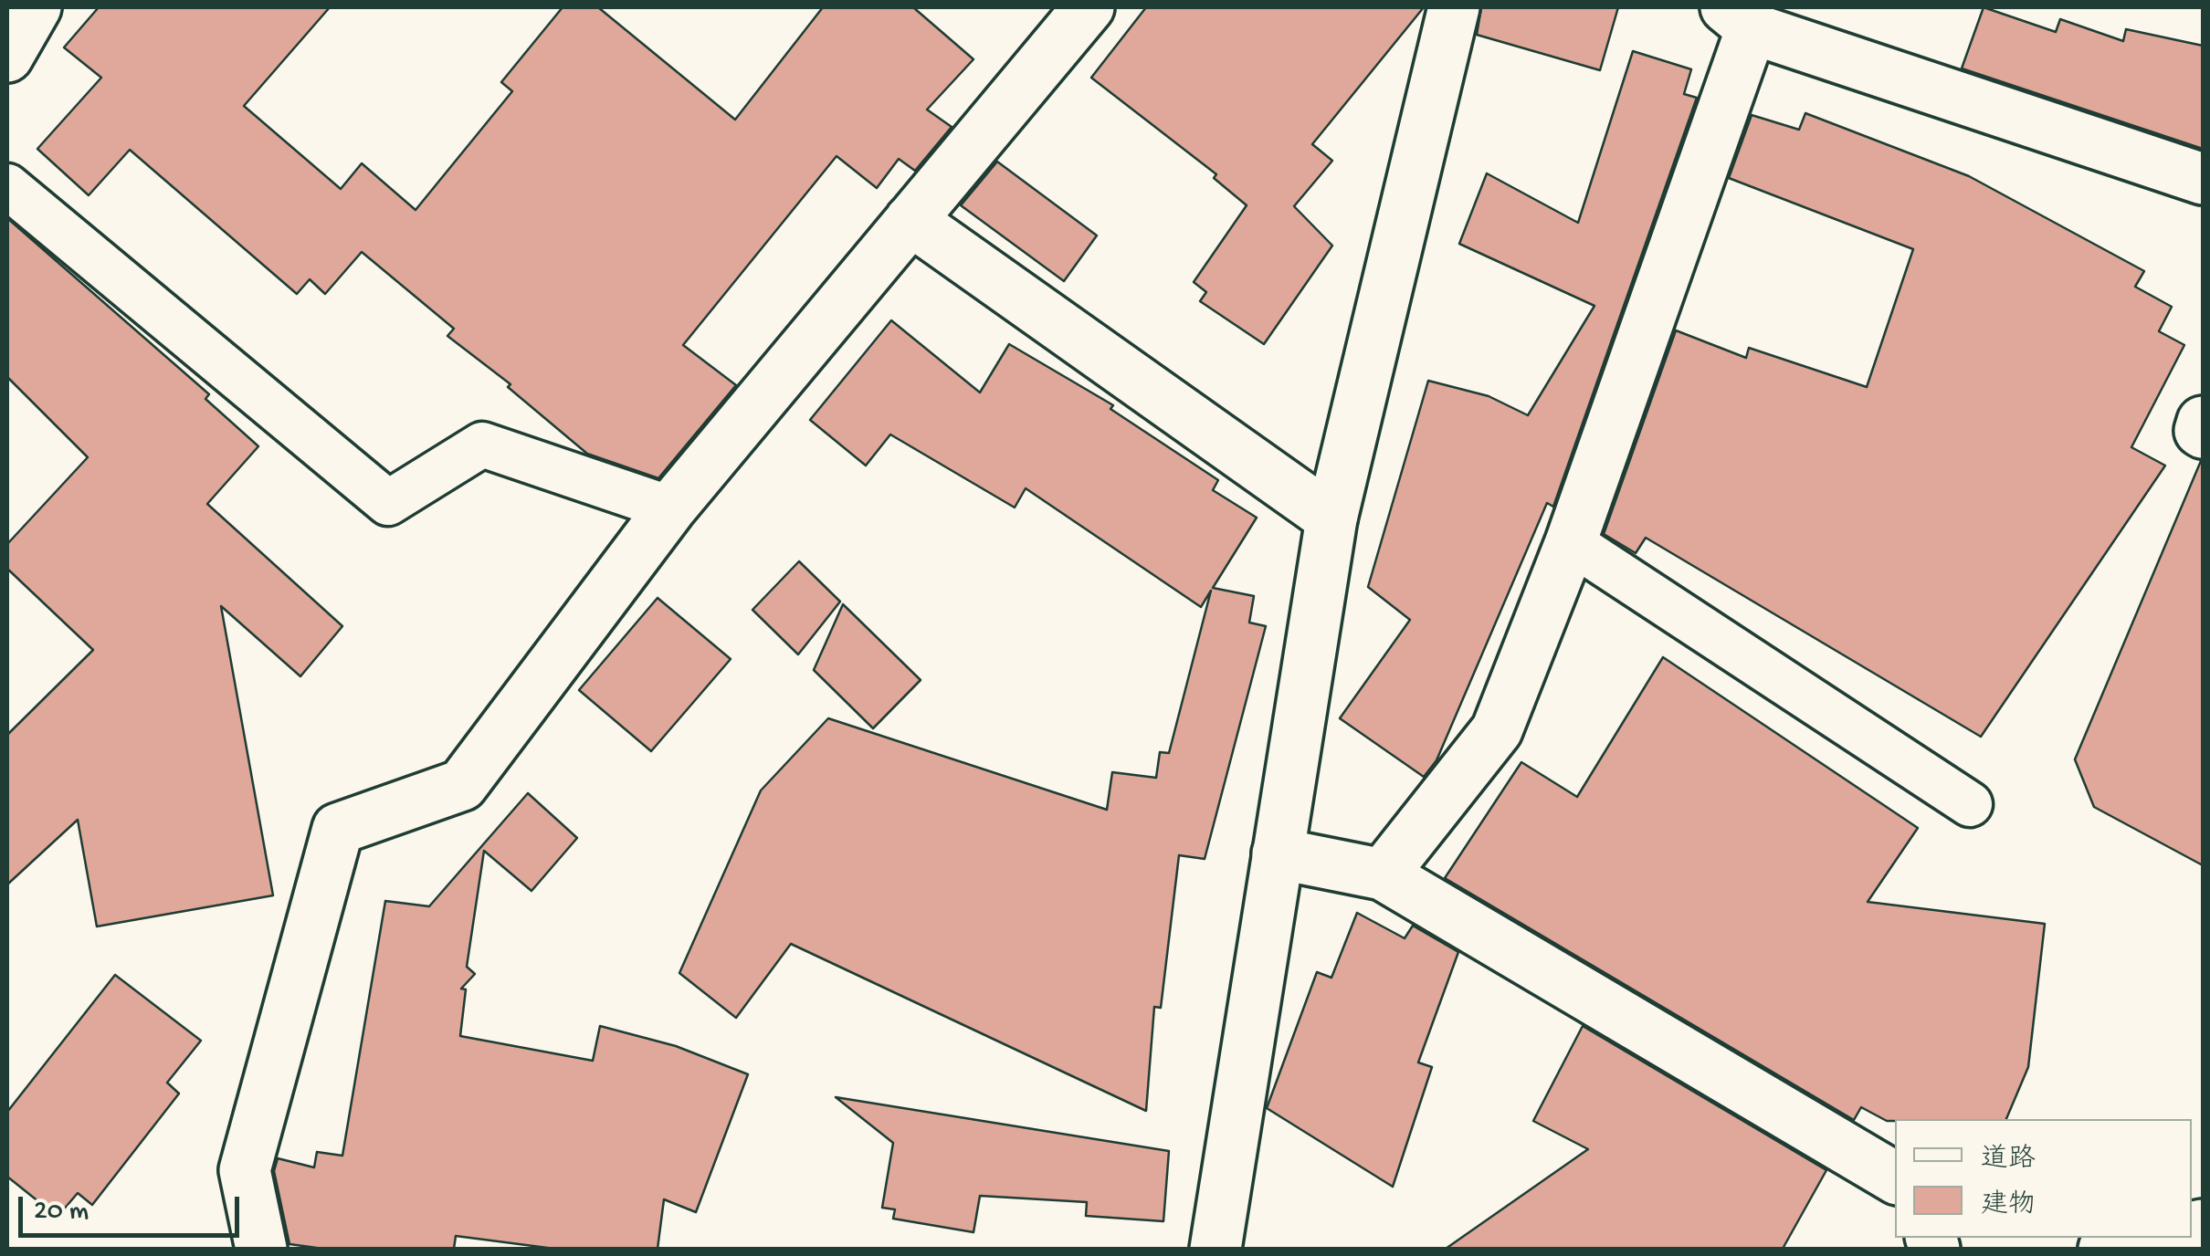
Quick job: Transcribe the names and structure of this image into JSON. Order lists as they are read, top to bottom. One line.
{"legend":["道路","建物"],"scale_bar":"20 m"}
